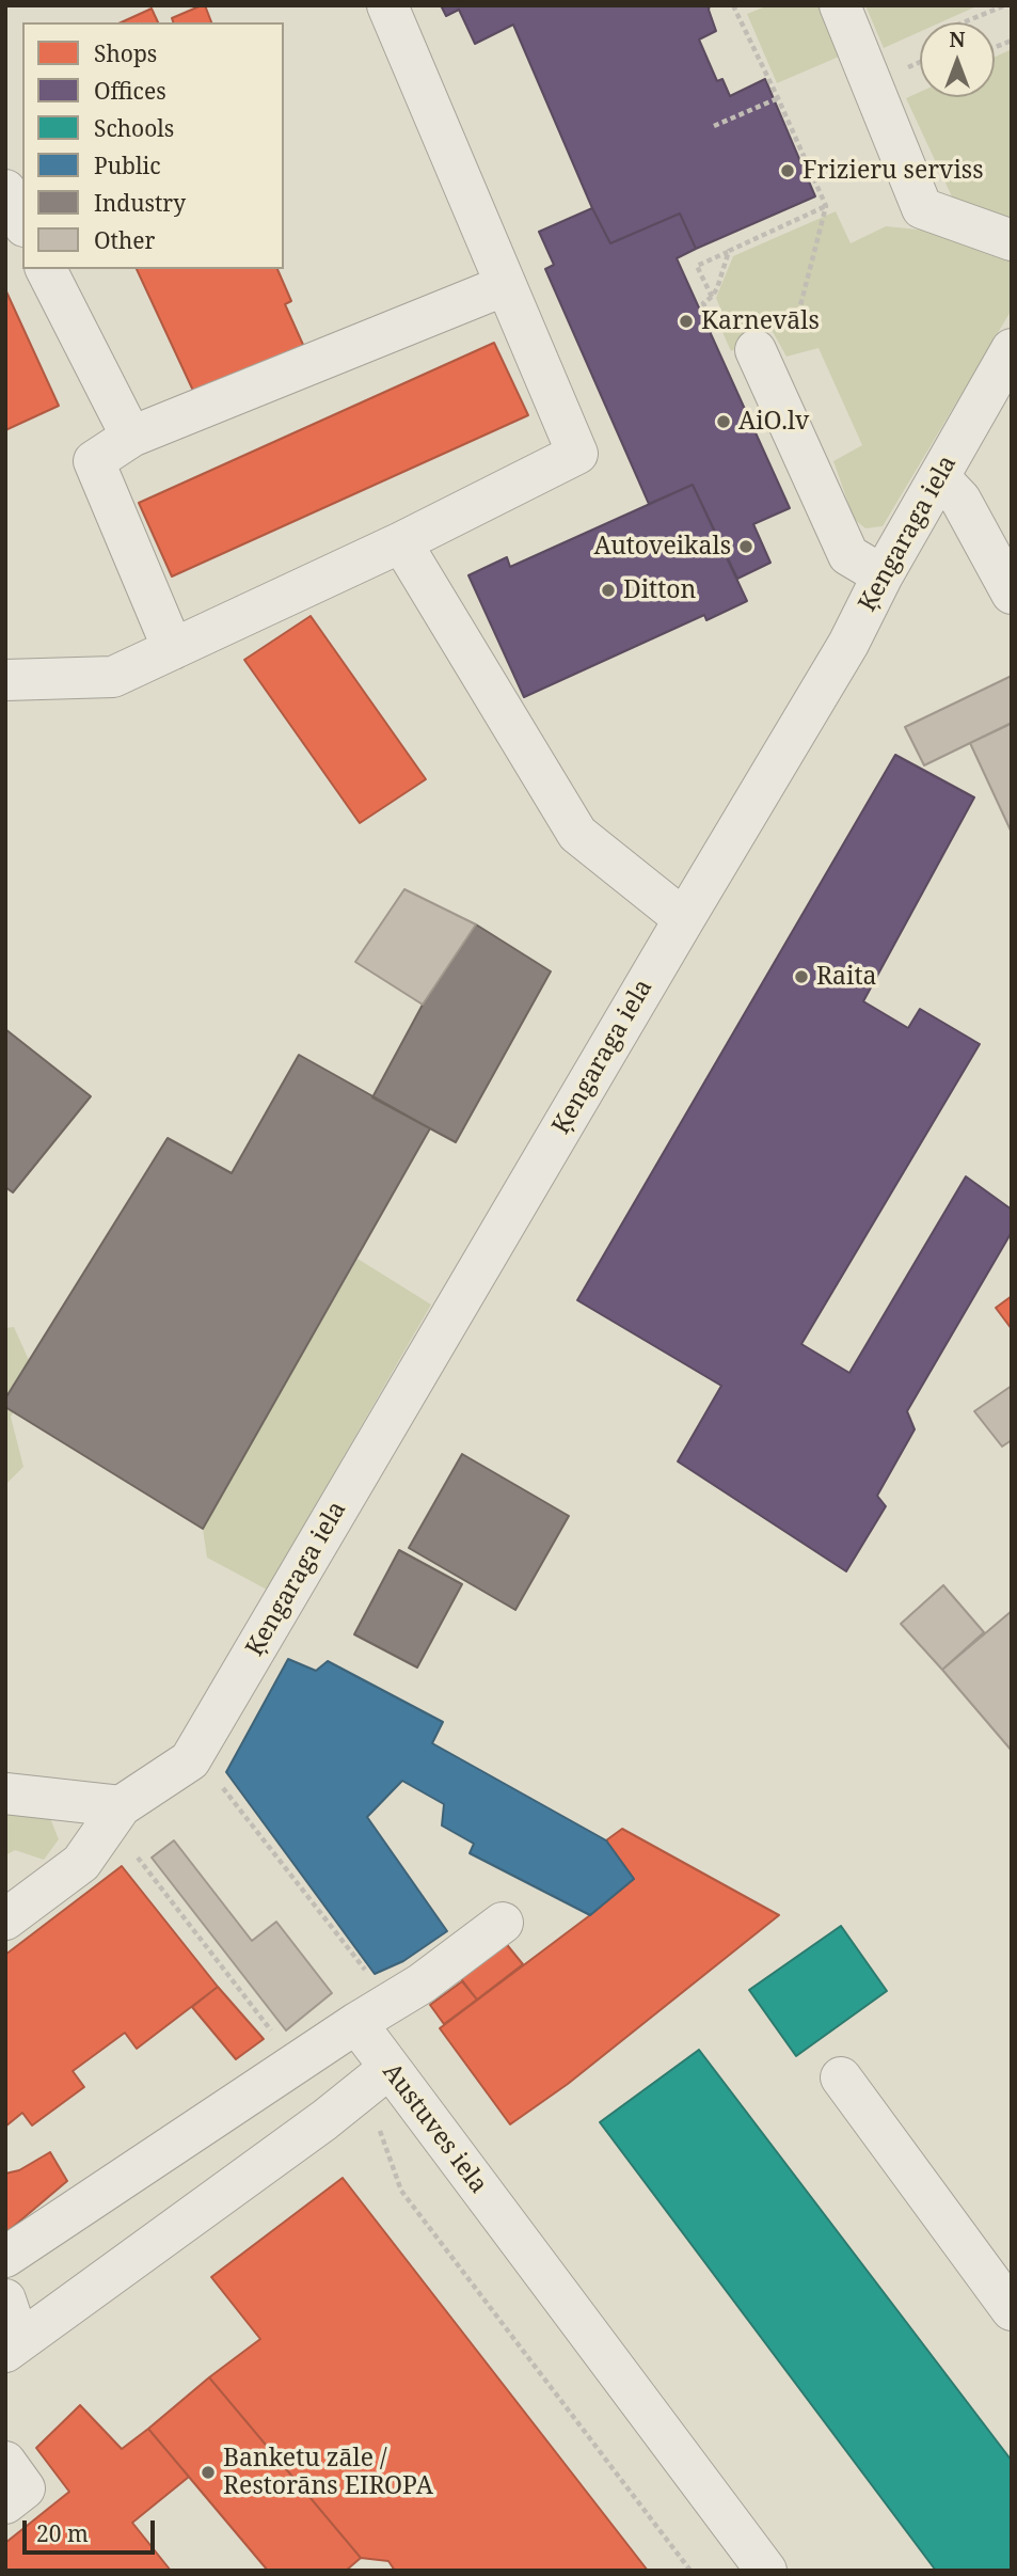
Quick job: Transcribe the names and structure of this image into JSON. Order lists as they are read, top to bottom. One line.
{"streets":{"street":["Ķengaraga iela","Austuves iela"]},"places":["Frizieru serviss","Karnevāls","AiO.lv","Autoveikals","Ditton","Raita","Banketu zāle / Restorāns EIROPA"],"legend":["Shops","Offices","Schools","Public","Industry","Other"],"scale_bar":"20 m","north":"top"}
